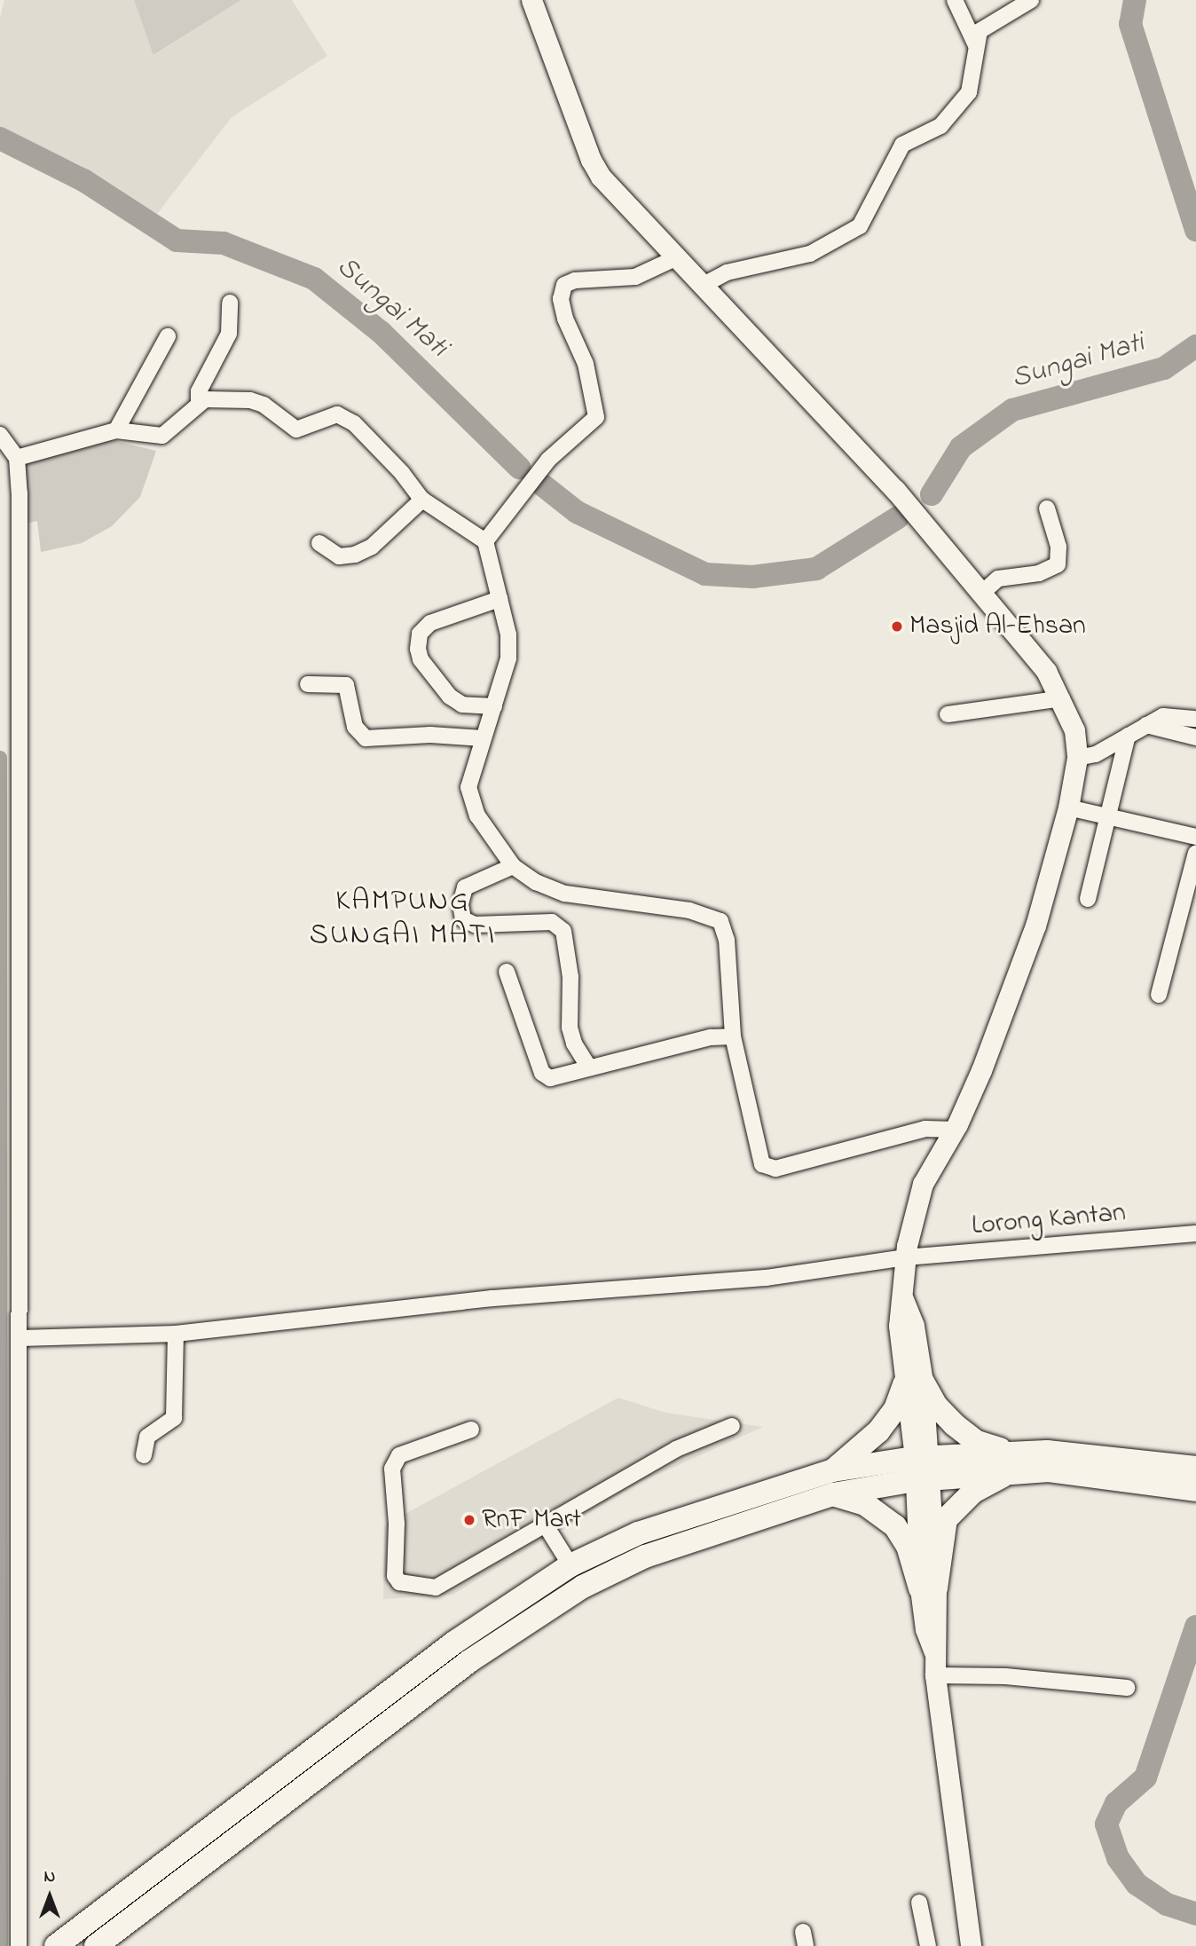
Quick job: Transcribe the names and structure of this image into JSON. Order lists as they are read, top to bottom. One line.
{"streets":{"street":["Lorong Kantan"]},"districts":["KAMPUNG SUNGAI MATI"],"water":["Sungai Mati"],"places":["Masjid Al-Ehsan","RnF Mart"],"north":"top"}
